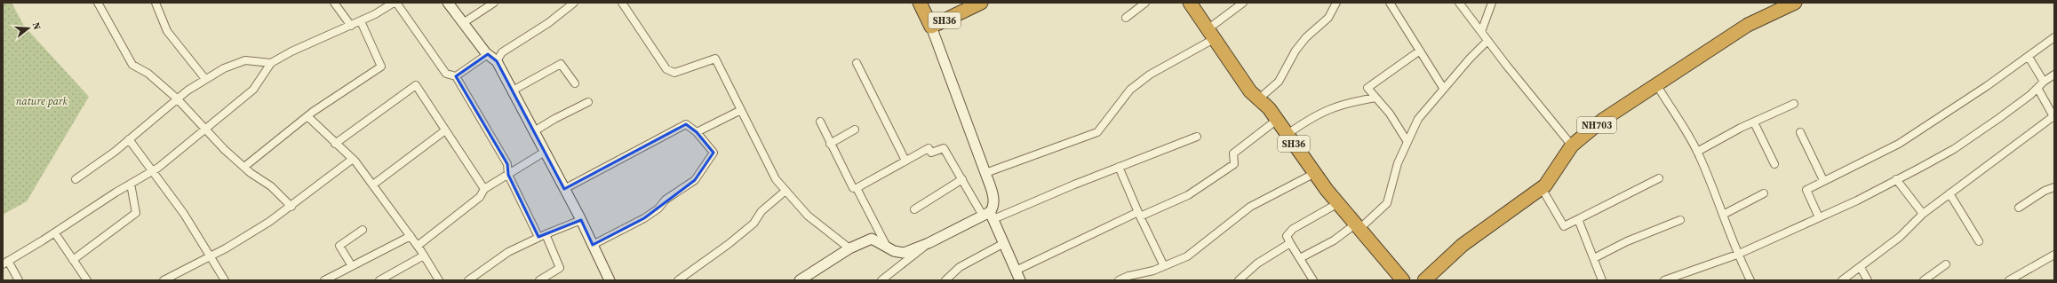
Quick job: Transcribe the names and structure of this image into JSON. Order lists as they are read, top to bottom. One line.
{"streets":{"highway":["SH36","NH703"]},"parks":["nature park"],"north":"right"}
